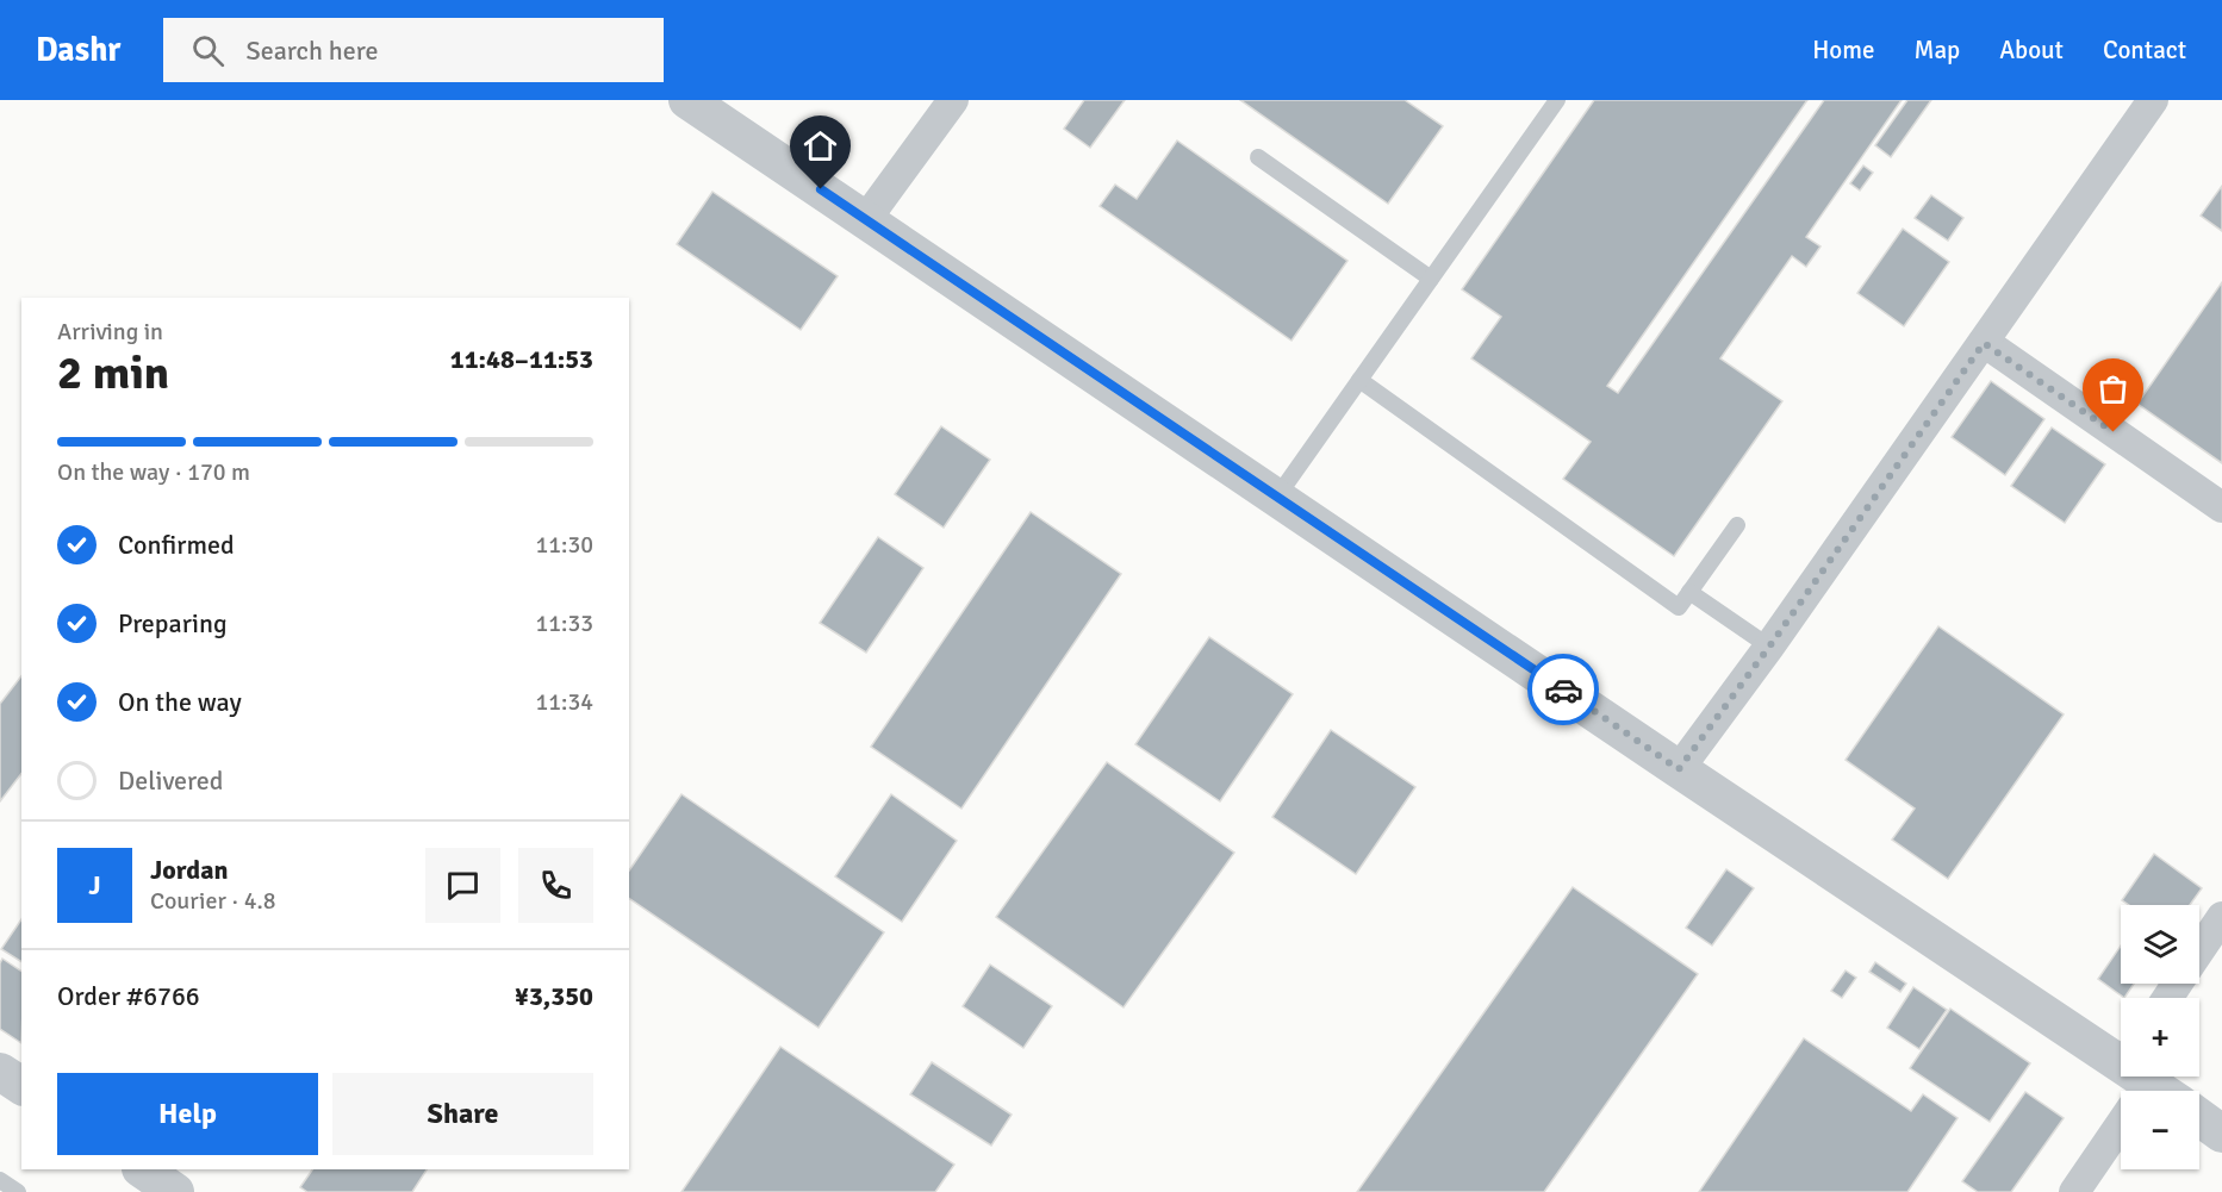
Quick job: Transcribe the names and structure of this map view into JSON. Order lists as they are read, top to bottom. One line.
{"page":{"header":"Dashr","search":"Search here","nav":["Home","Map","About","Contact"],"heading":["2 min","Arriving in","11:48–11:53"],"panel":["Jordan","Courier · 4.8","Order #6766","¥3,350"],"bar":"On the way · 170 m","list":[["Confirmed","11:30"],["Preparing","11:33"],["On the way","11:34"],"Delivered"],"round":"J","map_buttons":["+","−"],"buttons":["Help","Share"]}}
